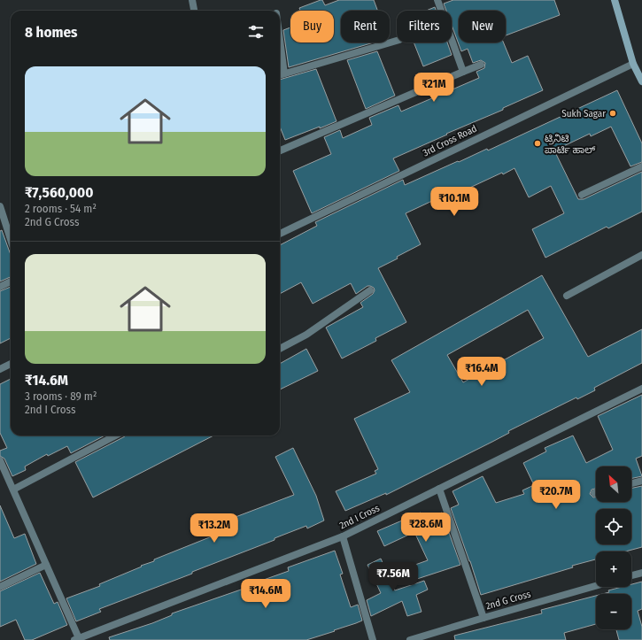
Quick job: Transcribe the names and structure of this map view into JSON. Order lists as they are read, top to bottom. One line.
{"streets":{"street":["3rd Cross Road","2nd I Cross","2nd G Cross"]},"places":["Sukh Sagar","ಟ್ರಿನಿಟಿ ಪಾರ್ಟಿ ಹಾಲ್"],"north":"top left","page":{"chip":["Buy","Rent","Filters","New"],"heading":"8 homes","list":[{"name":"₹7,560,000","note":"2 rooms · 54 m² · 2nd G Cross"},{"name":"₹14.6M","note":"3 rooms · 89 m² · 2nd I Cross"}],"price":["₹21M","₹10.1M","₹16.4M","₹20.7M","₹28.6M","₹13.2M","₹7.56M","₹14.6M"],"map_buttons":["+","−"]}}
